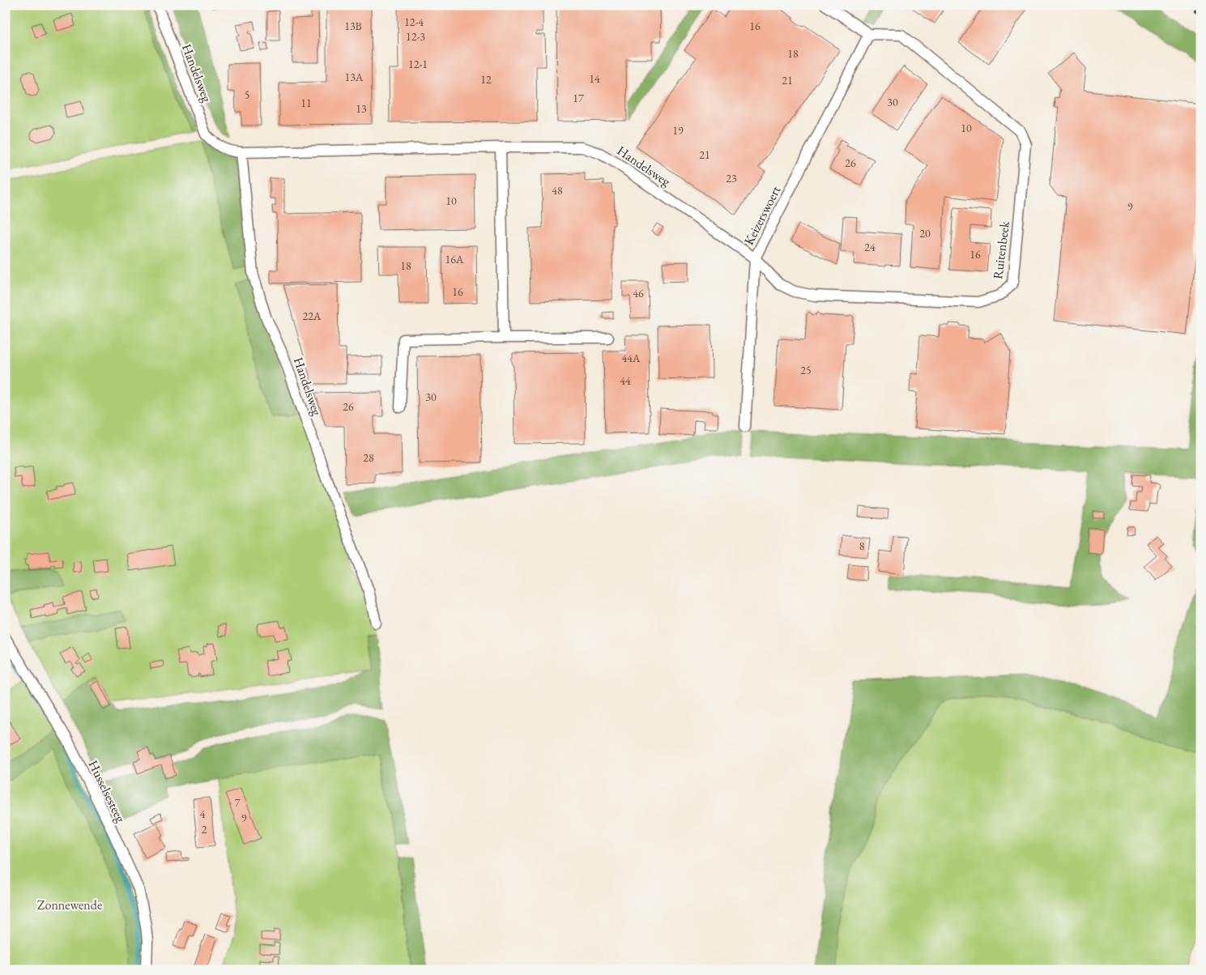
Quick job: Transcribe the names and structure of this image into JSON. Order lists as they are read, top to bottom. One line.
{"streets":{"street":["Handelsweg","Keizerswoert","Ruitenbeek","Husselsesteeg"]},"crossings":[["Handelsweg","Keizerswoert"],["Handelsweg","Ruitenbeek"],["Keizerswoert","Ruitenbeek"]],"parks":["Zonnewende"],"house_numbers":["12-4","13B","16","12-3","18","12-1","13A","14","12","21","5","17","30","11","13","10","19","21","26","23","48","10","9","20","24","16","16A","18","16","46","22A","44A","25","44","30","26","28","8","7","4","9","2"]}
